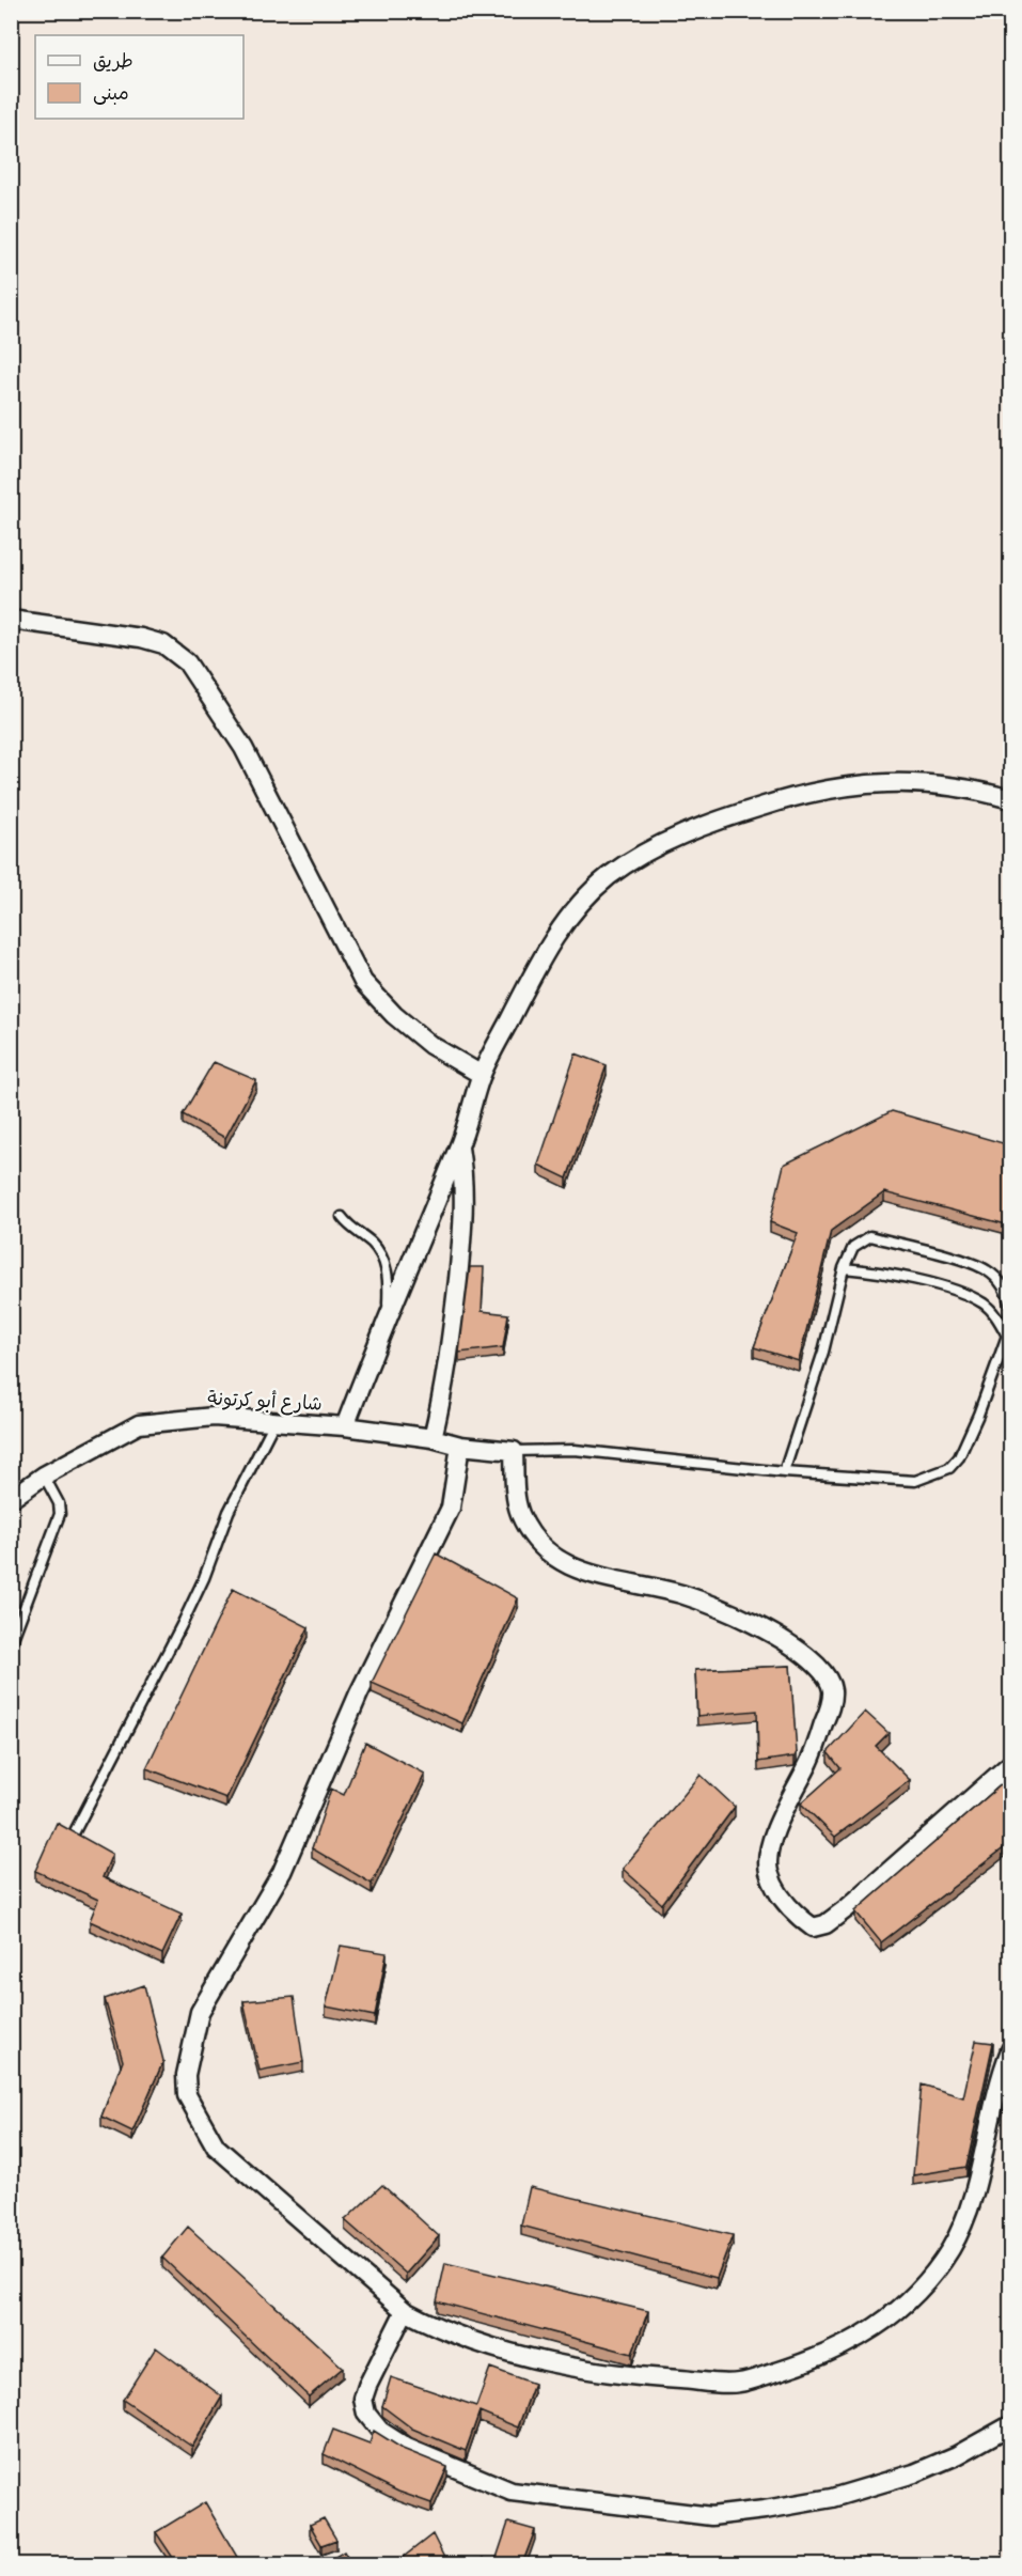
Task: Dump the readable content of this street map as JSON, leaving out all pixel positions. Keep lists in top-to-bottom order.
{
  "streets": {
    "street": ["شارع أبو كرتونة"]
  },
  "legend": ["طريق", "مبنى"]
}
